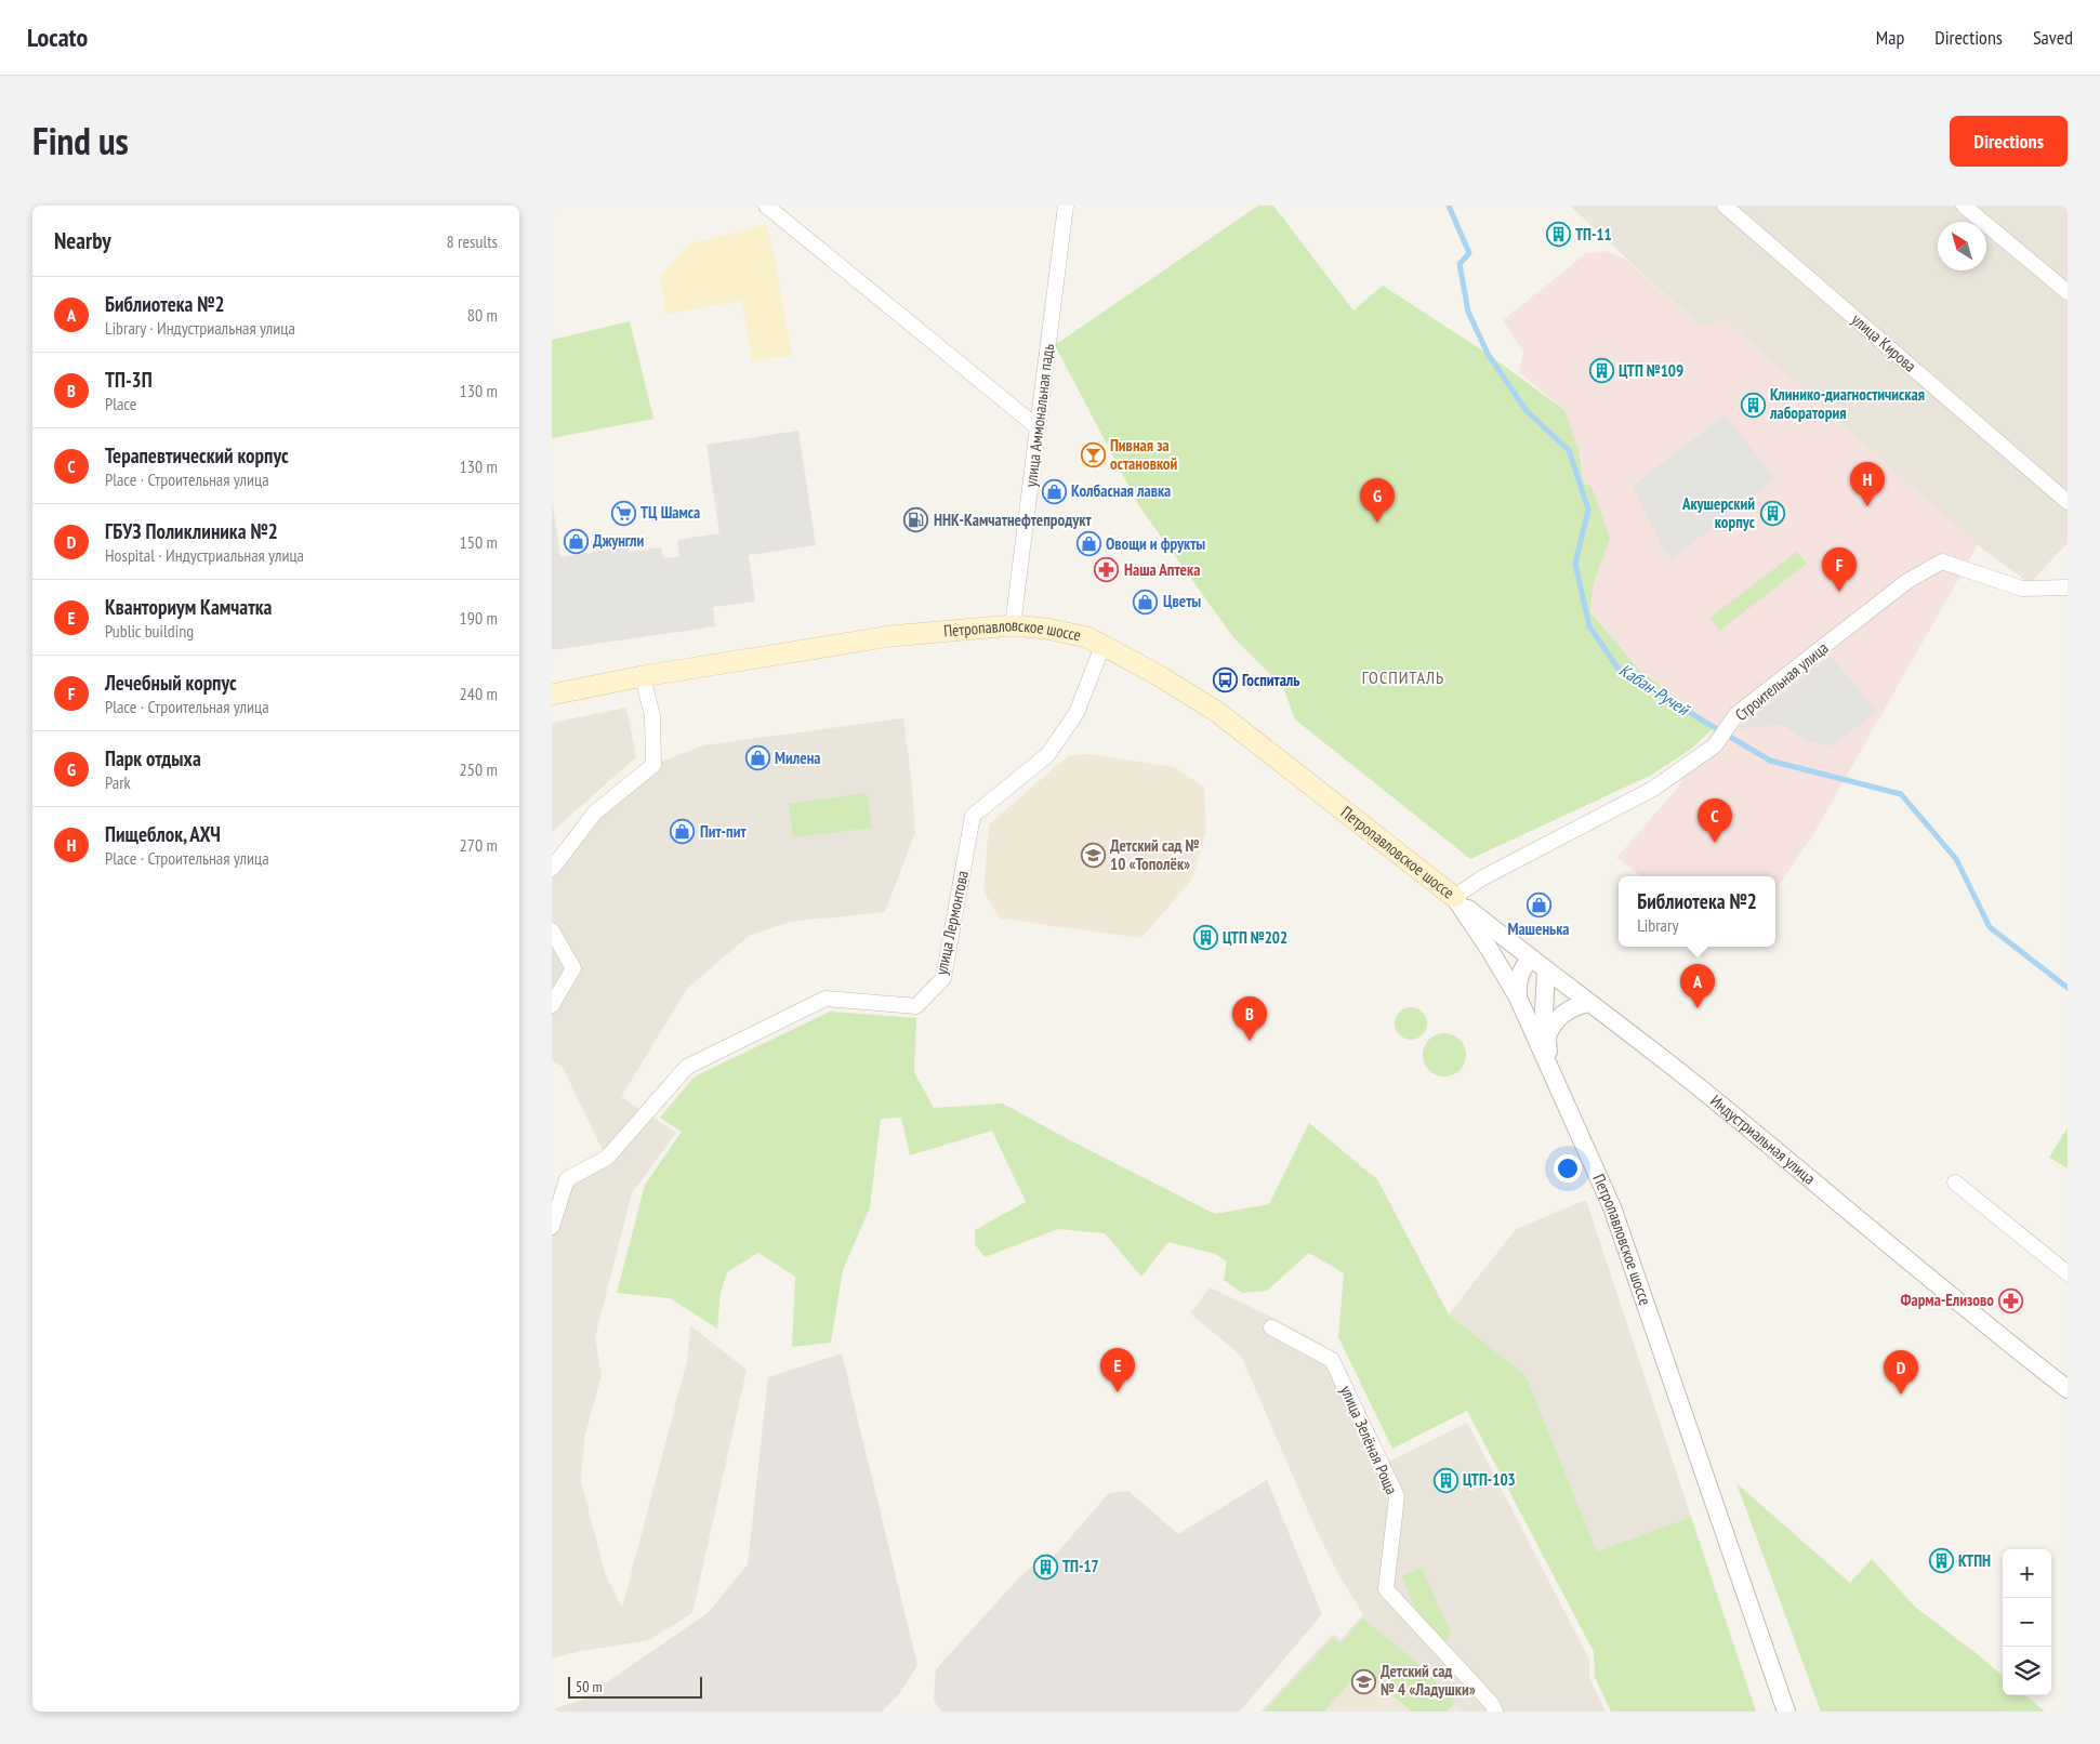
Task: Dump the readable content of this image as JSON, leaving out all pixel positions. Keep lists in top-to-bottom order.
{
  "streets": {
    "main road": ["Петропавловское шоссе"],
    "street": [
      "улица Кирова",
      "улица Аммональная падь",
      "Строительная улица",
      "улица Лермонтова",
      "Индустриальная улица",
      "улица Зелёная Роща"
    ]
  },
  "crossings": [
    ["улица Аммональная падь", "Петропавловское шоссе"],
    ["Петропавловское шоссе", "Строительная улица"],
    ["Петропавловское шоссе", "улица Лермонтова"],
    ["Петропавловское шоссе", "Индустриальная улица"],
    ["Строительная улица", "Индустриальная улица"]
  ],
  "districts": ["ГОСПИТАЛЬ"],
  "water": ["Кабан-Ручей"],
  "places": {
    "building": [
      "ТП-11",
      "ЦТП №109",
      "Клинико-диагностичиская лаборатория",
      "Акушерский корпус",
      "ЦТП №202",
      "ЦТП-103",
      "КТПН",
      "ТП-17"
    ],
    "bar": ["Пивная за остановкой"],
    "shop": [
      "Колбасная лавка",
      "Джунгли",
      "Овощи и фрукты",
      "Цветы",
      "Милена",
      "Пит-пит",
      "Машенька"
    ],
    "supermarket": ["ТЦ Шамса"],
    "fuel station": ["ННК-Камчатнефтепродукт"],
    "pharmacy": ["Наша Аптека", "Фарма-Елизово"],
    "bus stop": ["Госпиталь"],
    "school or university": ["Детский сад № 10 «Тополёк»", "Детский сад № 4 «Ладушки»"]
  },
  "scale_bar": "50 m",
  "north": "top left",
  "page": {
    "header": "Locato",
    "nav": ["Map", "Directions", "Saved"],
    "title": "Find us",
    "buttons": "Directions",
    "heading": ["Nearby", "8 results"],
    "list": [
      {
        "mark": "A",
        "name": "Библиотека №2",
        "note": "Library · Индустриальная улица",
        "value": "80 m"
      },
      {
        "mark": "B",
        "name": "ТП-3П",
        "note": "Place",
        "value": "130 m"
      },
      {
        "mark": "C",
        "name": "Терапевтический корпус",
        "note": "Place · Строительная улица",
        "value": "130 m"
      },
      {
        "mark": "D",
        "name": "ГБУЗ Поликлиника №2",
        "note": "Hospital · Индустриальная улица",
        "value": "150 m"
      },
      {
        "mark": "E",
        "name": "Кванториум Камчатка",
        "note": "Public building",
        "value": "190 m"
      },
      {
        "mark": "F",
        "name": "Лечебный корпус",
        "note": "Place · Строительная улица",
        "value": "240 m"
      },
      {
        "mark": "G",
        "name": "Парк отдыха",
        "note": "Park",
        "value": "250 m"
      },
      {
        "mark": "H",
        "name": "Пищеблок, АХЧ",
        "note": "Place · Строительная улица",
        "value": "270 m"
      }
    ],
    "pins": [
      "H",
      "G",
      "F",
      "C",
      "A",
      "B",
      "E",
      "D"
    ],
    "popup": ["Библиотека №2", "Library"],
    "map_buttons": ["+", "−"],
    "scale": "50 m"
  }
}
